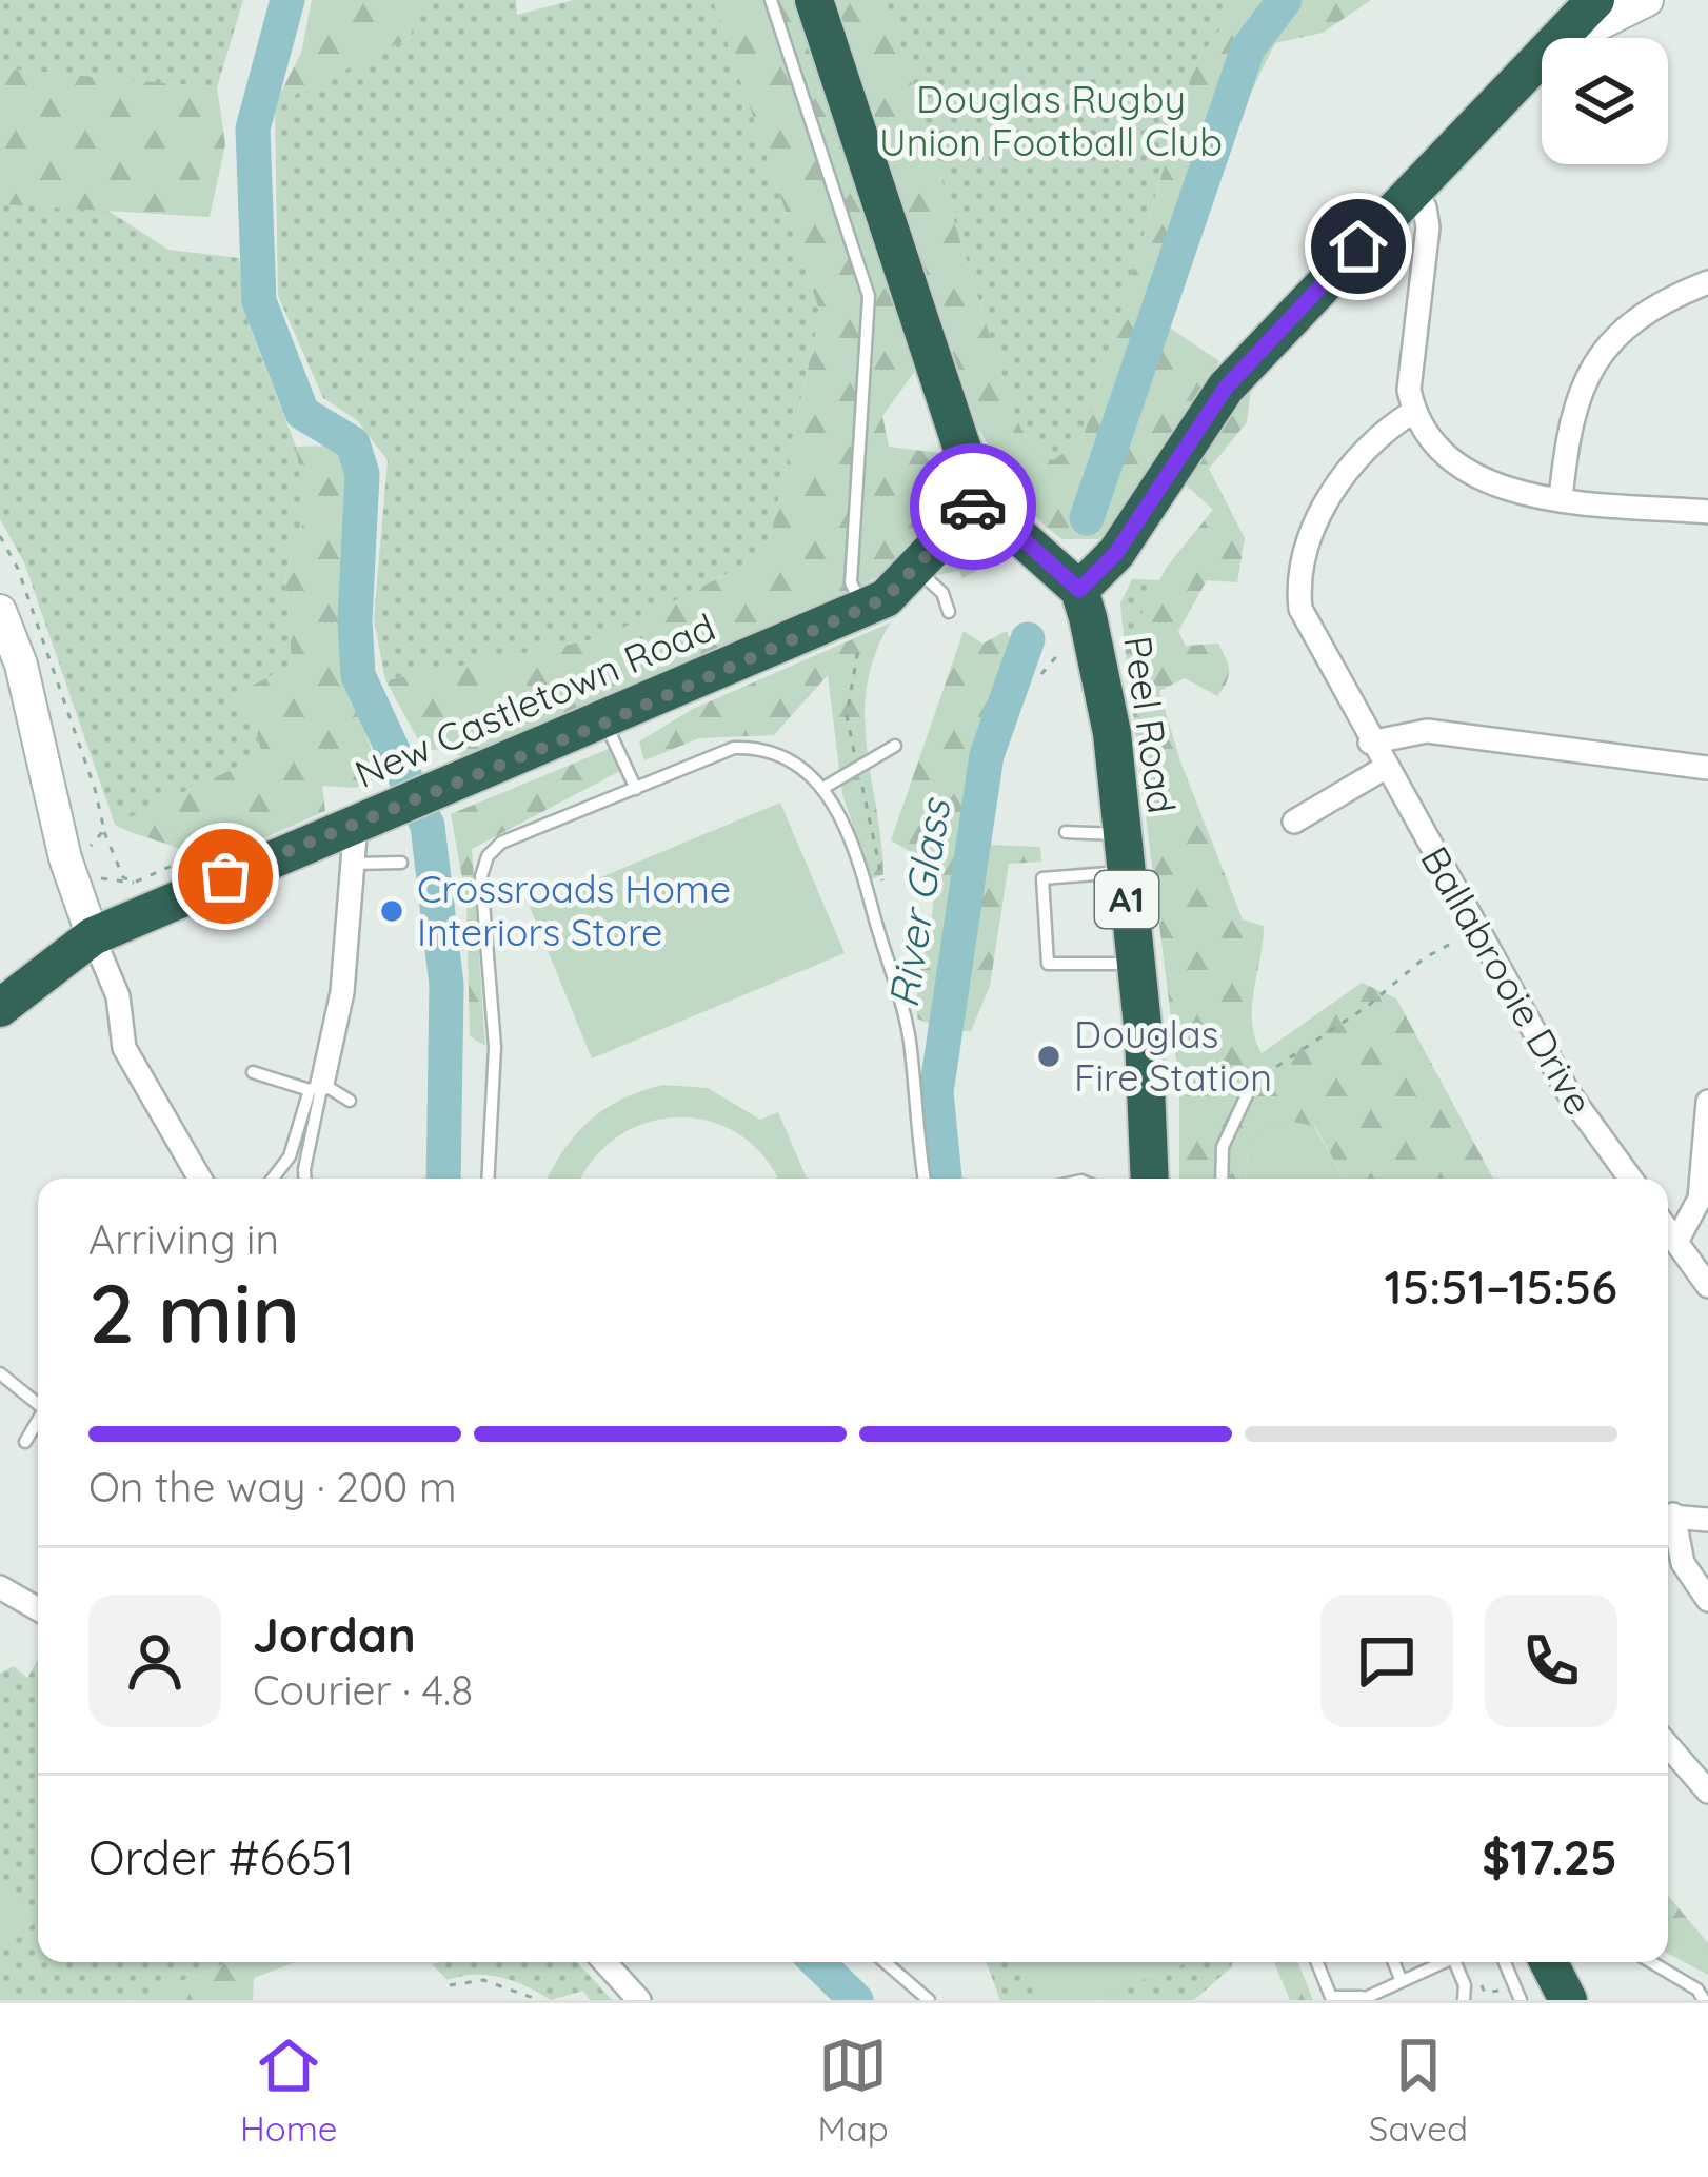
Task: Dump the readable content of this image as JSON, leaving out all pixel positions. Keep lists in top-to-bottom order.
{
  "streets": {
    "highway": ["New Castletown Road", "Peel Road", "A1"],
    "street": ["Ballabrooie Drive"]
  },
  "water": ["River Glass"],
  "parks": ["Douglas Rugby Union Football Club"],
  "places": ["Crossroads Home Interiors Store", "Douglas Fire Station"],
  "page": {
    "heading": ["2 min", "Arriving in", "15:51–15:56"],
    "panel": [
      "Jordan",
      "Courier · 4.8",
      "Order #6651",
      "$17.25"
    ],
    "bar": "On the way · 200 m",
    "tabs": ["Home", "Map", "Saved"]
  }
}
